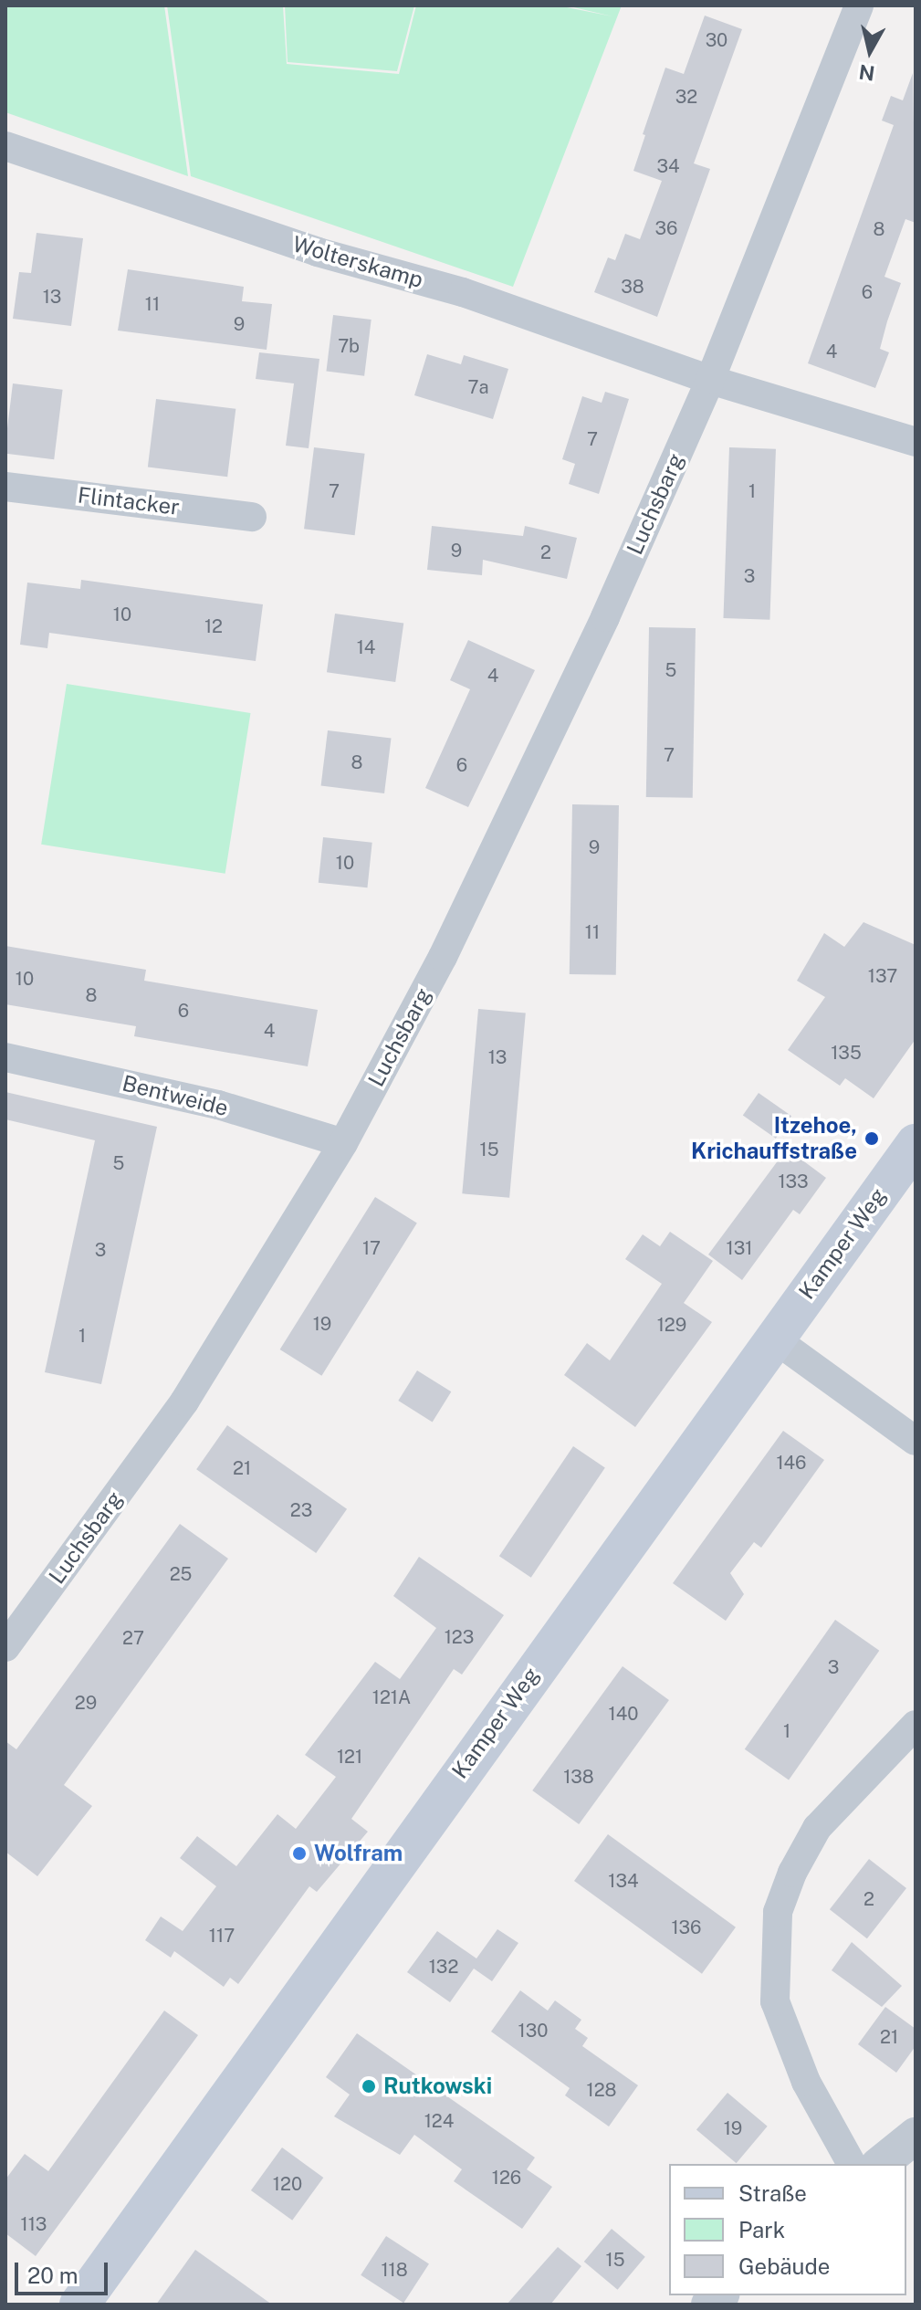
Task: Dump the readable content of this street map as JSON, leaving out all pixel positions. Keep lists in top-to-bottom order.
{
  "streets": {
    "main road": ["Kamper Weg"],
    "street": [
      "Wolterskamp",
      "Flintacker",
      "Luchsbarg",
      "Bentweide"
    ]
  },
  "crossings": [
    ["Wolterskamp", "Luchsbarg"],
    ["Luchsbarg", "Bentweide"]
  ],
  "places": ["Itzehoe, Krichauffstraße", "Wolfram", "Rutkowski"],
  "house_numbers": [
    "30",
    "32",
    "34",
    "36",
    "8",
    "38",
    "6",
    "13",
    "11",
    "9",
    "7b",
    "4",
    "7a",
    "7",
    "7",
    "1",
    "9",
    "2",
    "3",
    "10",
    "12",
    "14",
    "5",
    "4",
    "7",
    "8",
    "6",
    "9",
    "10",
    "11",
    "137",
    "10",
    "8",
    "6",
    "4",
    "135",
    "13",
    "15",
    "5",
    "133",
    "17",
    "131",
    "3",
    "19",
    "129",
    "1",
    "146",
    "21",
    "23",
    "25",
    "123",
    "27",
    "3",
    "121A",
    "29",
    "140",
    "1",
    "121",
    "138",
    "134",
    "2",
    "136",
    "117",
    "132",
    "130",
    "21",
    "128",
    "124",
    "19",
    "126",
    "120",
    "113",
    "15",
    "118"
  ],
  "legend": ["Straße", "Park", "Gebäude"],
  "scale_bar": "20 m",
  "north": "bottom"
}
